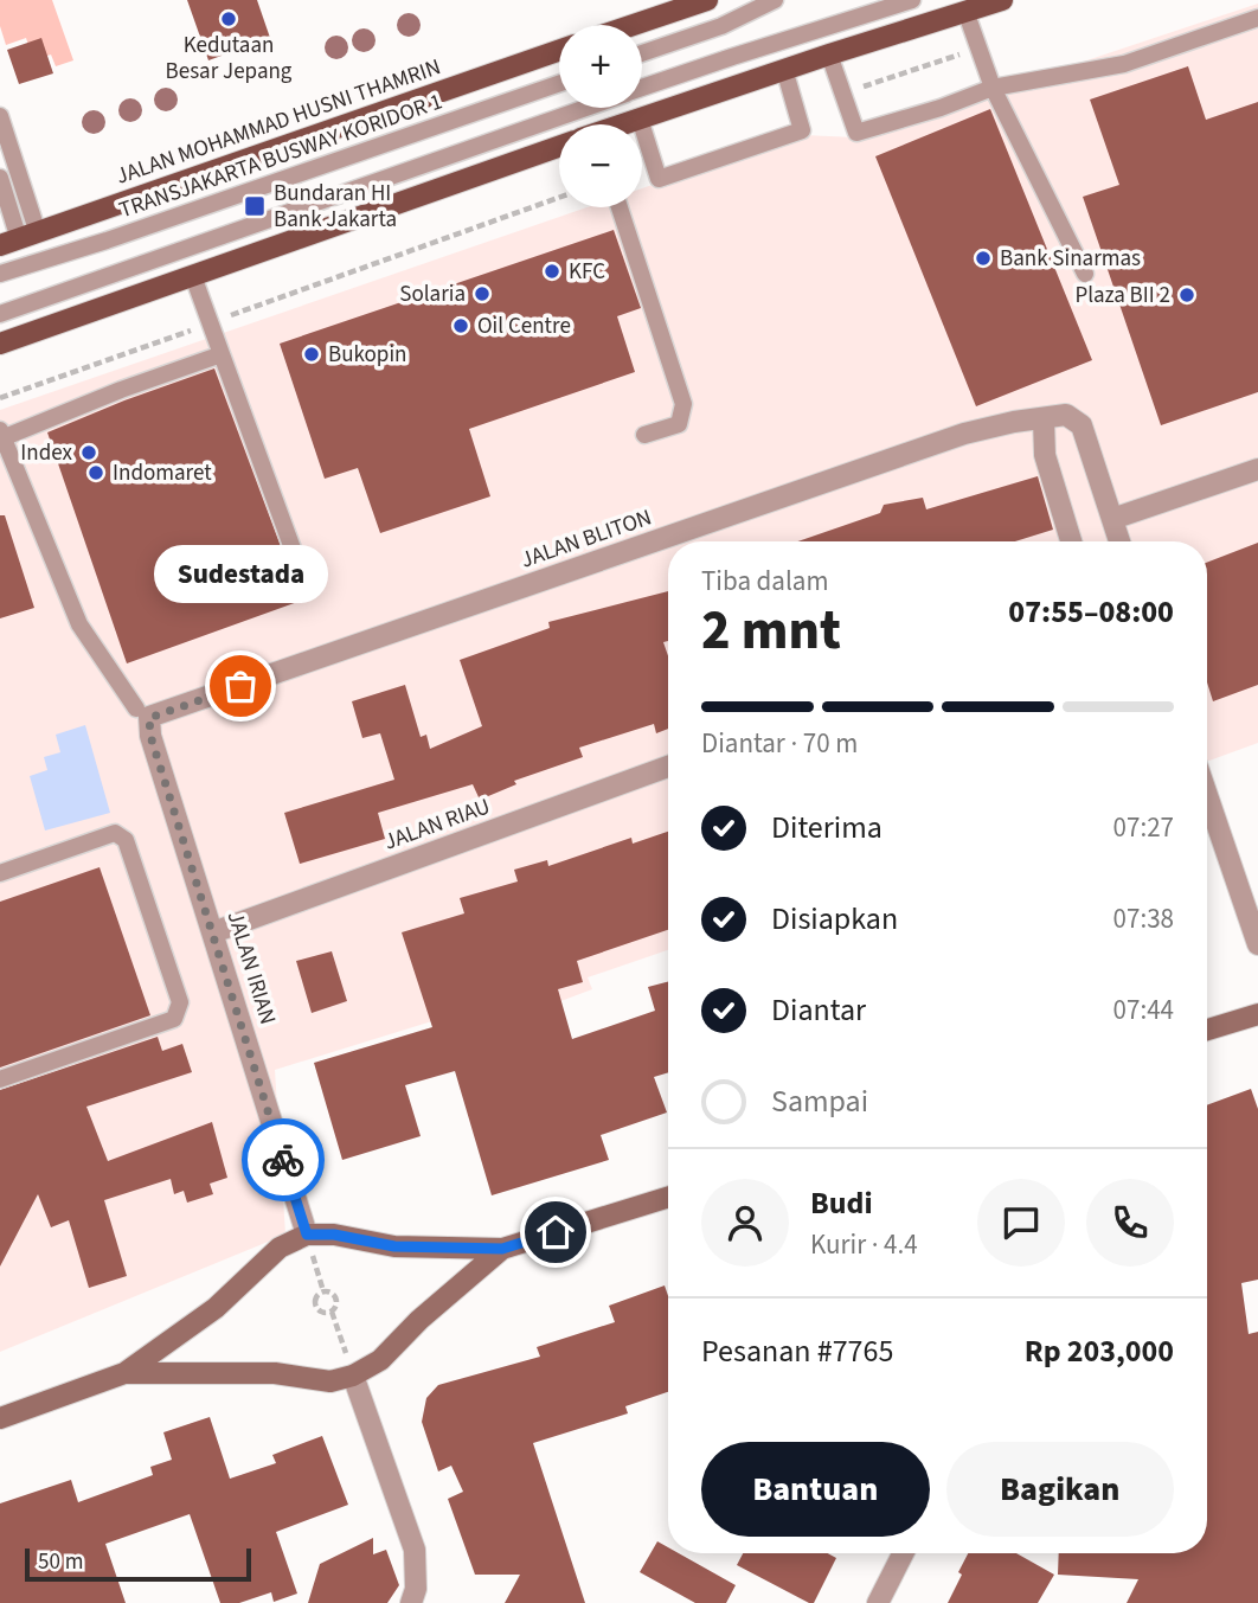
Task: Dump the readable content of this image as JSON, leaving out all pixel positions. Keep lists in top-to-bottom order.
{
  "streets": {
    "main road": ["JALAN MOHAMMAD HUSNI THAMRIN"],
    "street": ["JALAN BLITON", "JALAN RIAU", "JALAN IRIAN"],
    "lane": ["TRANSJAKARTA BUSWAY KORIDOR 1"]
  },
  "crossings": [
    ["JALAN BLITON", "JALAN IRIAN"],
    ["JALAN RIAU", "JALAN IRIAN"]
  ],
  "places": {
    "other": [
      "Kedutaan Besar Jepang",
      "Bank Sinarmas",
      "KFC",
      "Solaria",
      "Plaza BII 2",
      "Oil Centre",
      "Bukopin",
      "Index",
      "Indomaret",
      "Sudestada"
    ],
    "transit": ["Bundaran HI Bank Jakarta"]
  },
  "scale_bar": "50 m",
  "page": {
    "map_buttons": ["+", "−"],
    "heading": ["2 mnt", "Tiba dalam", "07:55–08:00"],
    "panel": [
      "Budi",
      "Kurir · 4.4",
      "Pesanan #7765",
      "Rp 203,000"
    ],
    "bubble": "Sudestada",
    "bar": "Diantar · 70 m",
    "list": [
      ["Diterima", "07:27"],
      ["Disiapkan", "07:38"],
      ["Diantar", "07:44"],
      "Sampai"
    ],
    "buttons": ["Bantuan", "Bagikan"],
    "scale": "50 m"
  }
}
